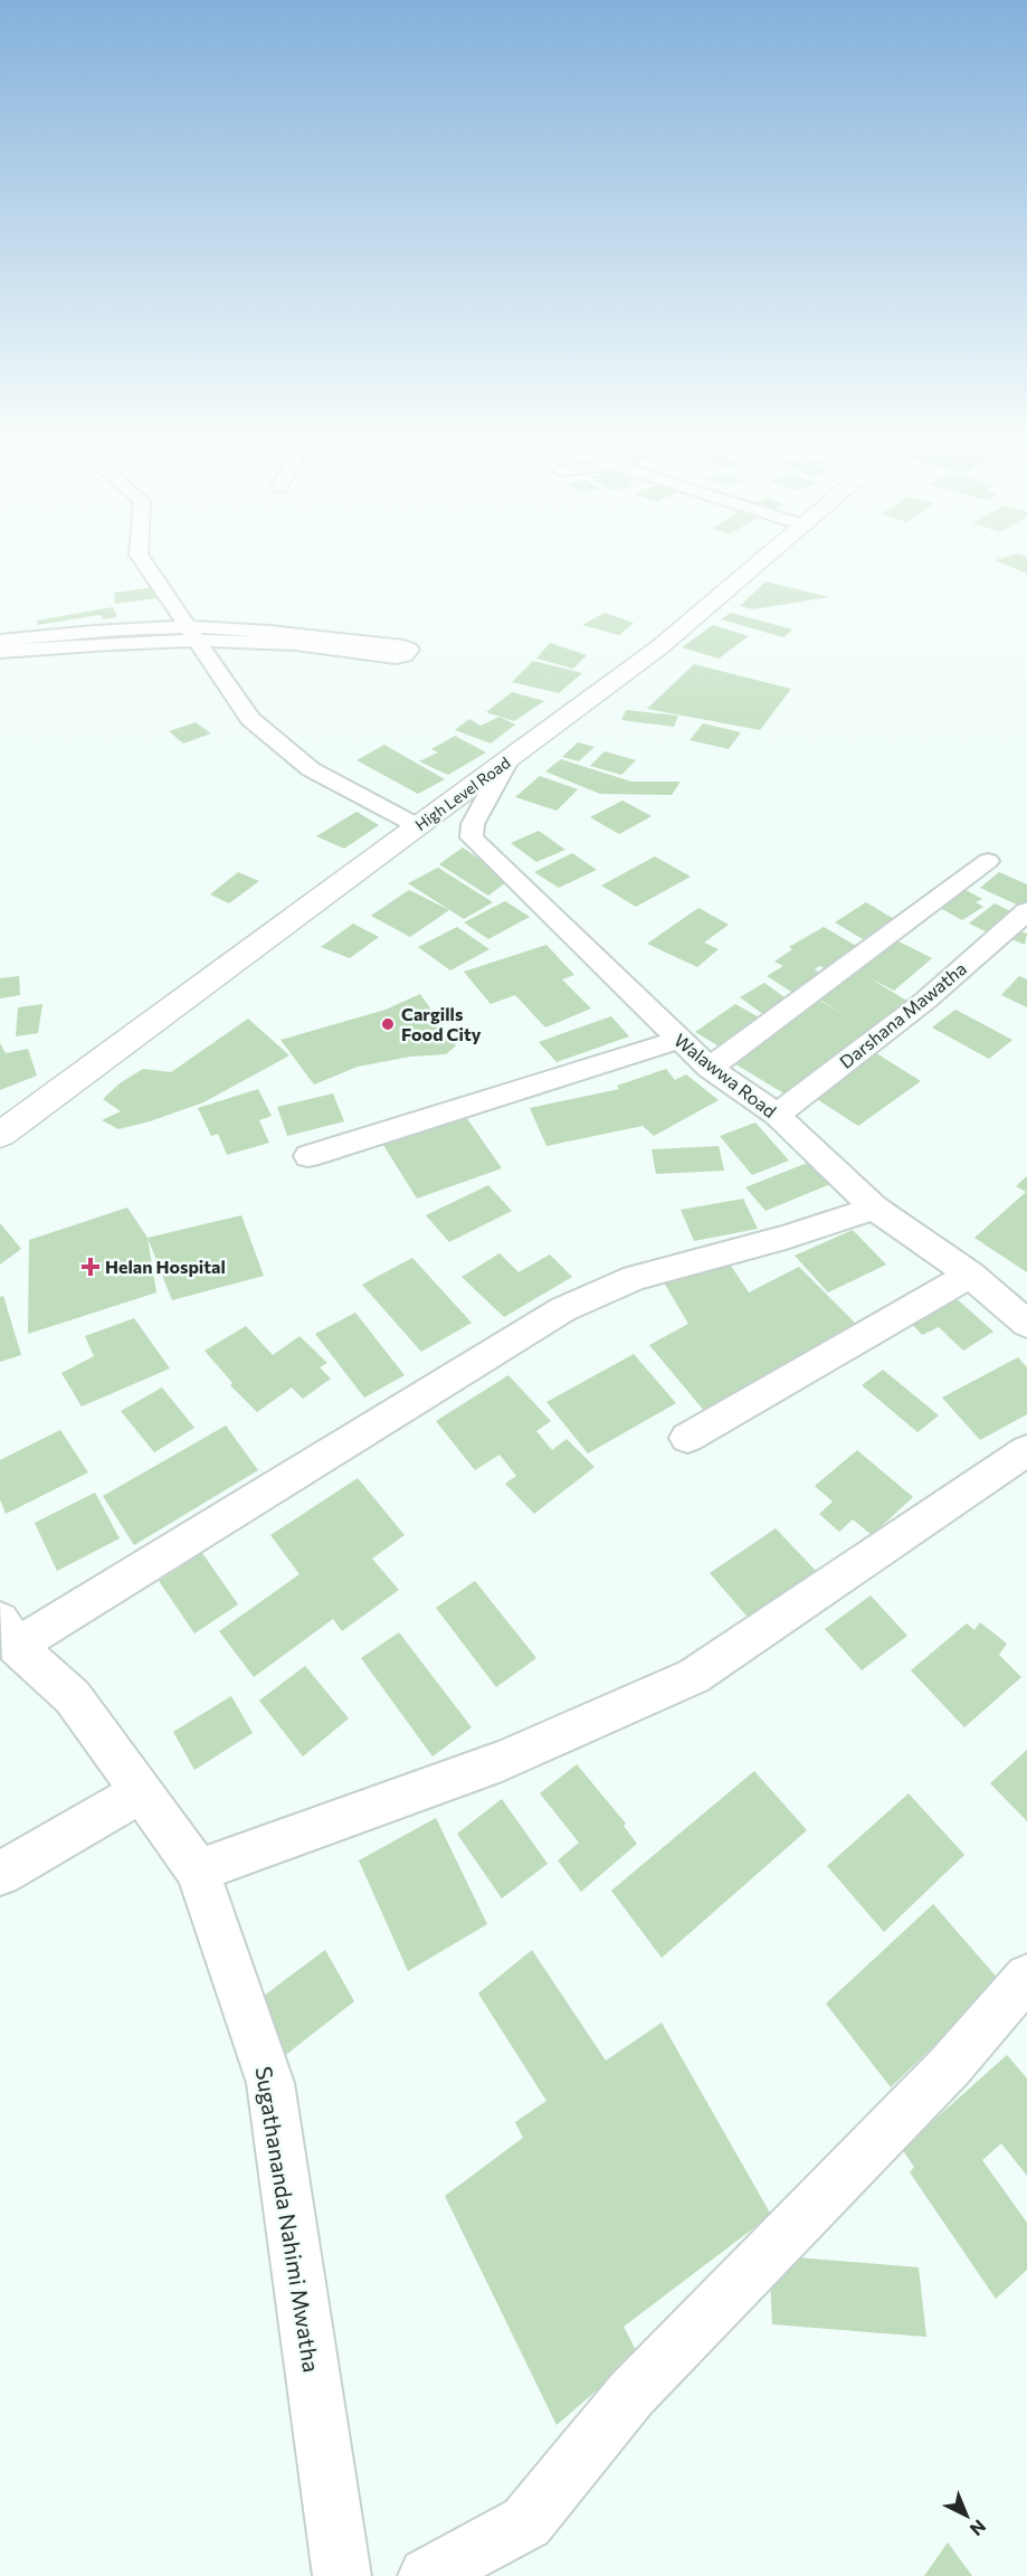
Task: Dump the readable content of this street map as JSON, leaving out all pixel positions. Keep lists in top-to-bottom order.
{
  "streets": {
    "highway": ["High Level Road"],
    "street": ["Darshana Mawatha", "Walawwa Road", "Sugathananda Nahimi Mwatha"]
  },
  "crossings": [
    ["High Level Road", "Walawwa Road"],
    ["Darshana Mawatha", "Walawwa Road"]
  ],
  "places": {
    "other": ["Cargills Food City"],
    "health": ["Helan Hospital"]
  },
  "north": "bottom right"
}
